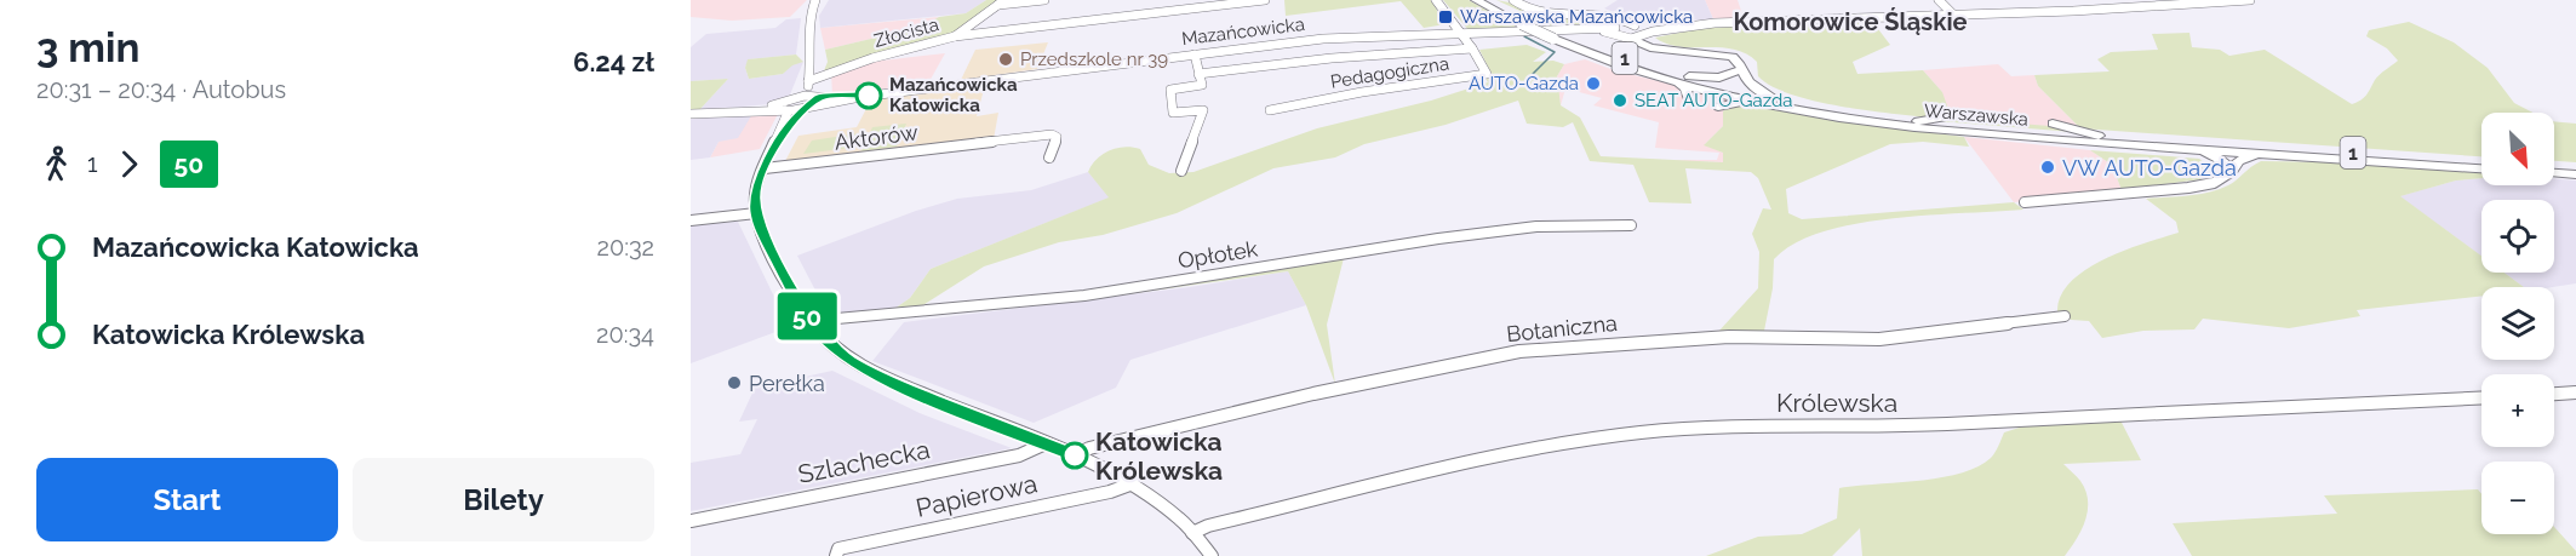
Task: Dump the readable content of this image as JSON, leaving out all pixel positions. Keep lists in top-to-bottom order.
{
  "streets": {
    "main road": ["1", "Warszawska"],
    "street": [
      "Mazańcowicka",
      "Złocista",
      "Pedagogiczna",
      "Aktorów",
      "Opłotek",
      "Botaniczna",
      "Królewska",
      "Szlachecka",
      "Papierowa"
    ]
  },
  "crossings": [
    ["Mazańcowicka", "Pedagogiczna"]
  ],
  "districts": ["Komorowice Śląskie"],
  "places": {
    "transit": ["Warszawska Mazańcowicka"],
    "other": [
      "Przedszkole nr 39",
      "AUTO-Gazda",
      "Mazańcowicka Katowicka",
      "SEAT AUTO-Gazda",
      "VW AUTO-Gazda",
      "Perełka",
      "Katowicka Królewska"
    ]
  },
  "lines": ["bus line 50"],
  "north": "bottom right",
  "page": {
    "heading": ["3 min", "20:31 – 20:34 · Autobus", "6.24 zł"],
    "on_map": "50",
    "map_buttons": ["+", "−"],
    "legs": ["1", "50"],
    "list": [
      {
        "name": "Mazańcowicka Katowicka",
        "value": "20:32"
      },
      {
        "name": "Katowicka Królewska",
        "value": "20:34"
      }
    ],
    "buttons": ["Start", "Bilety"]
  }
}
